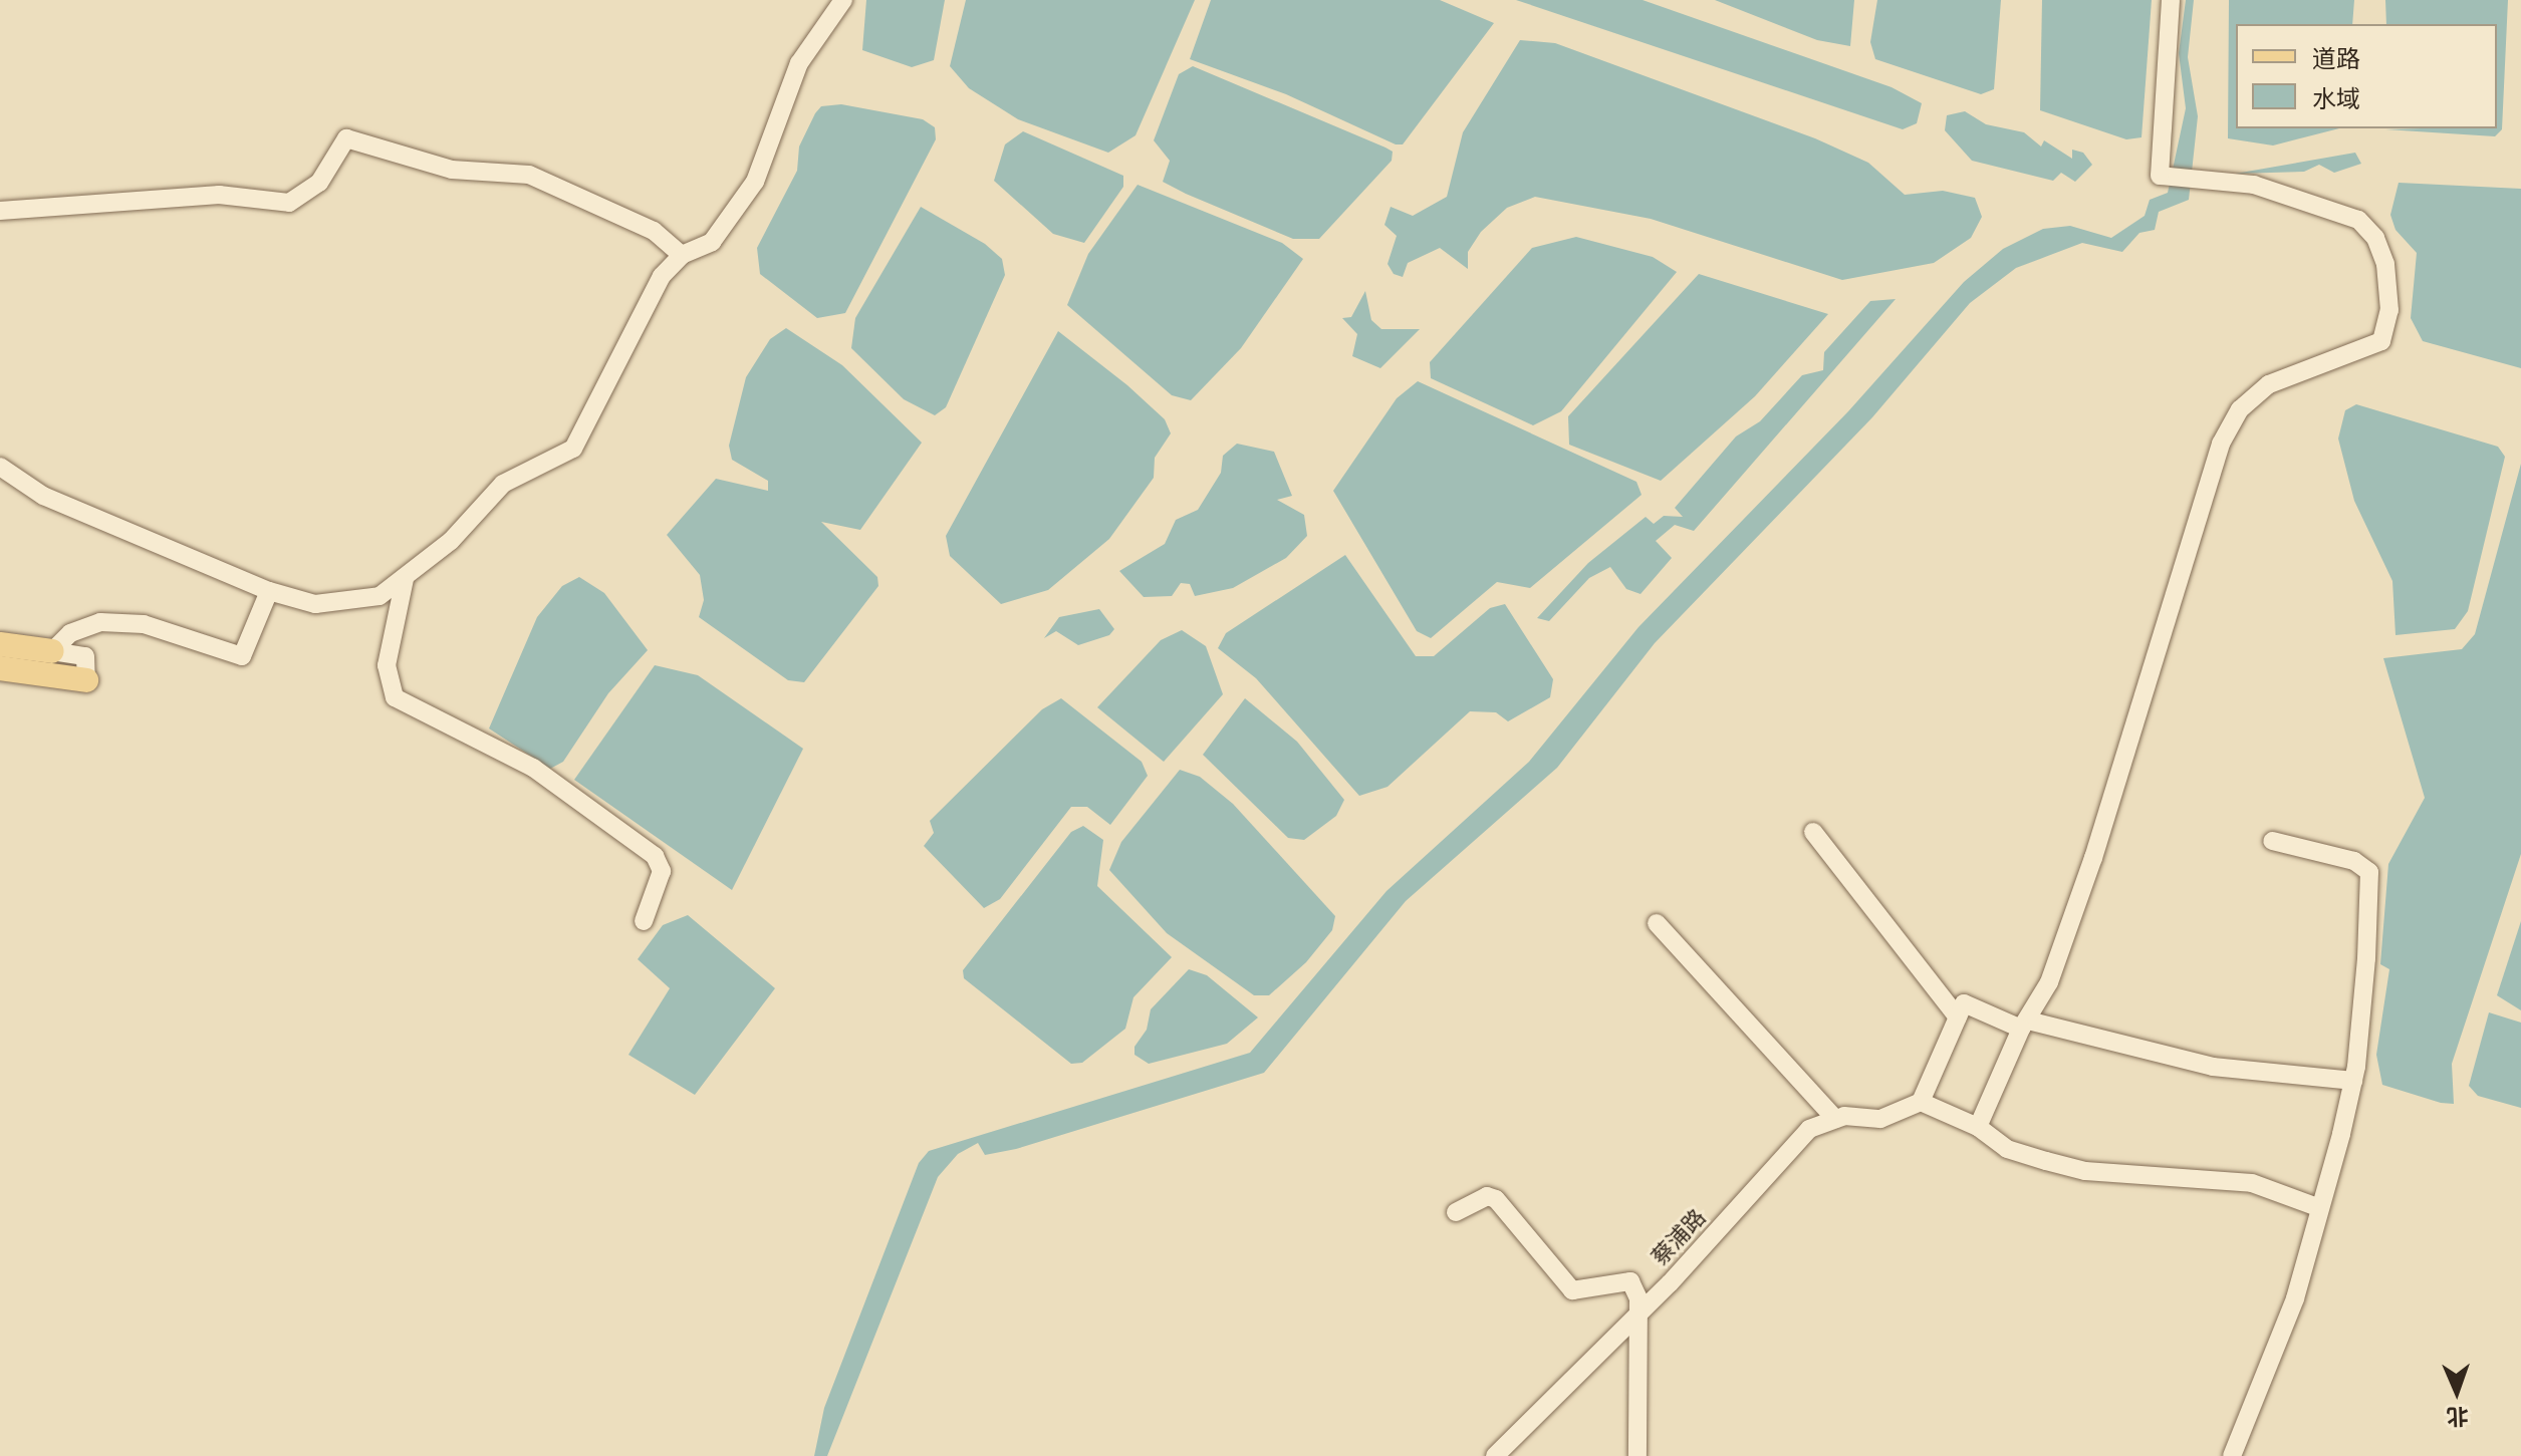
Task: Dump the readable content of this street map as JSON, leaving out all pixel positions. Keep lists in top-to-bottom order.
{
  "streets": {
    "street": ["蔡浦路"]
  },
  "legend": ["道路", "水域"],
  "north": "bottom"
}
